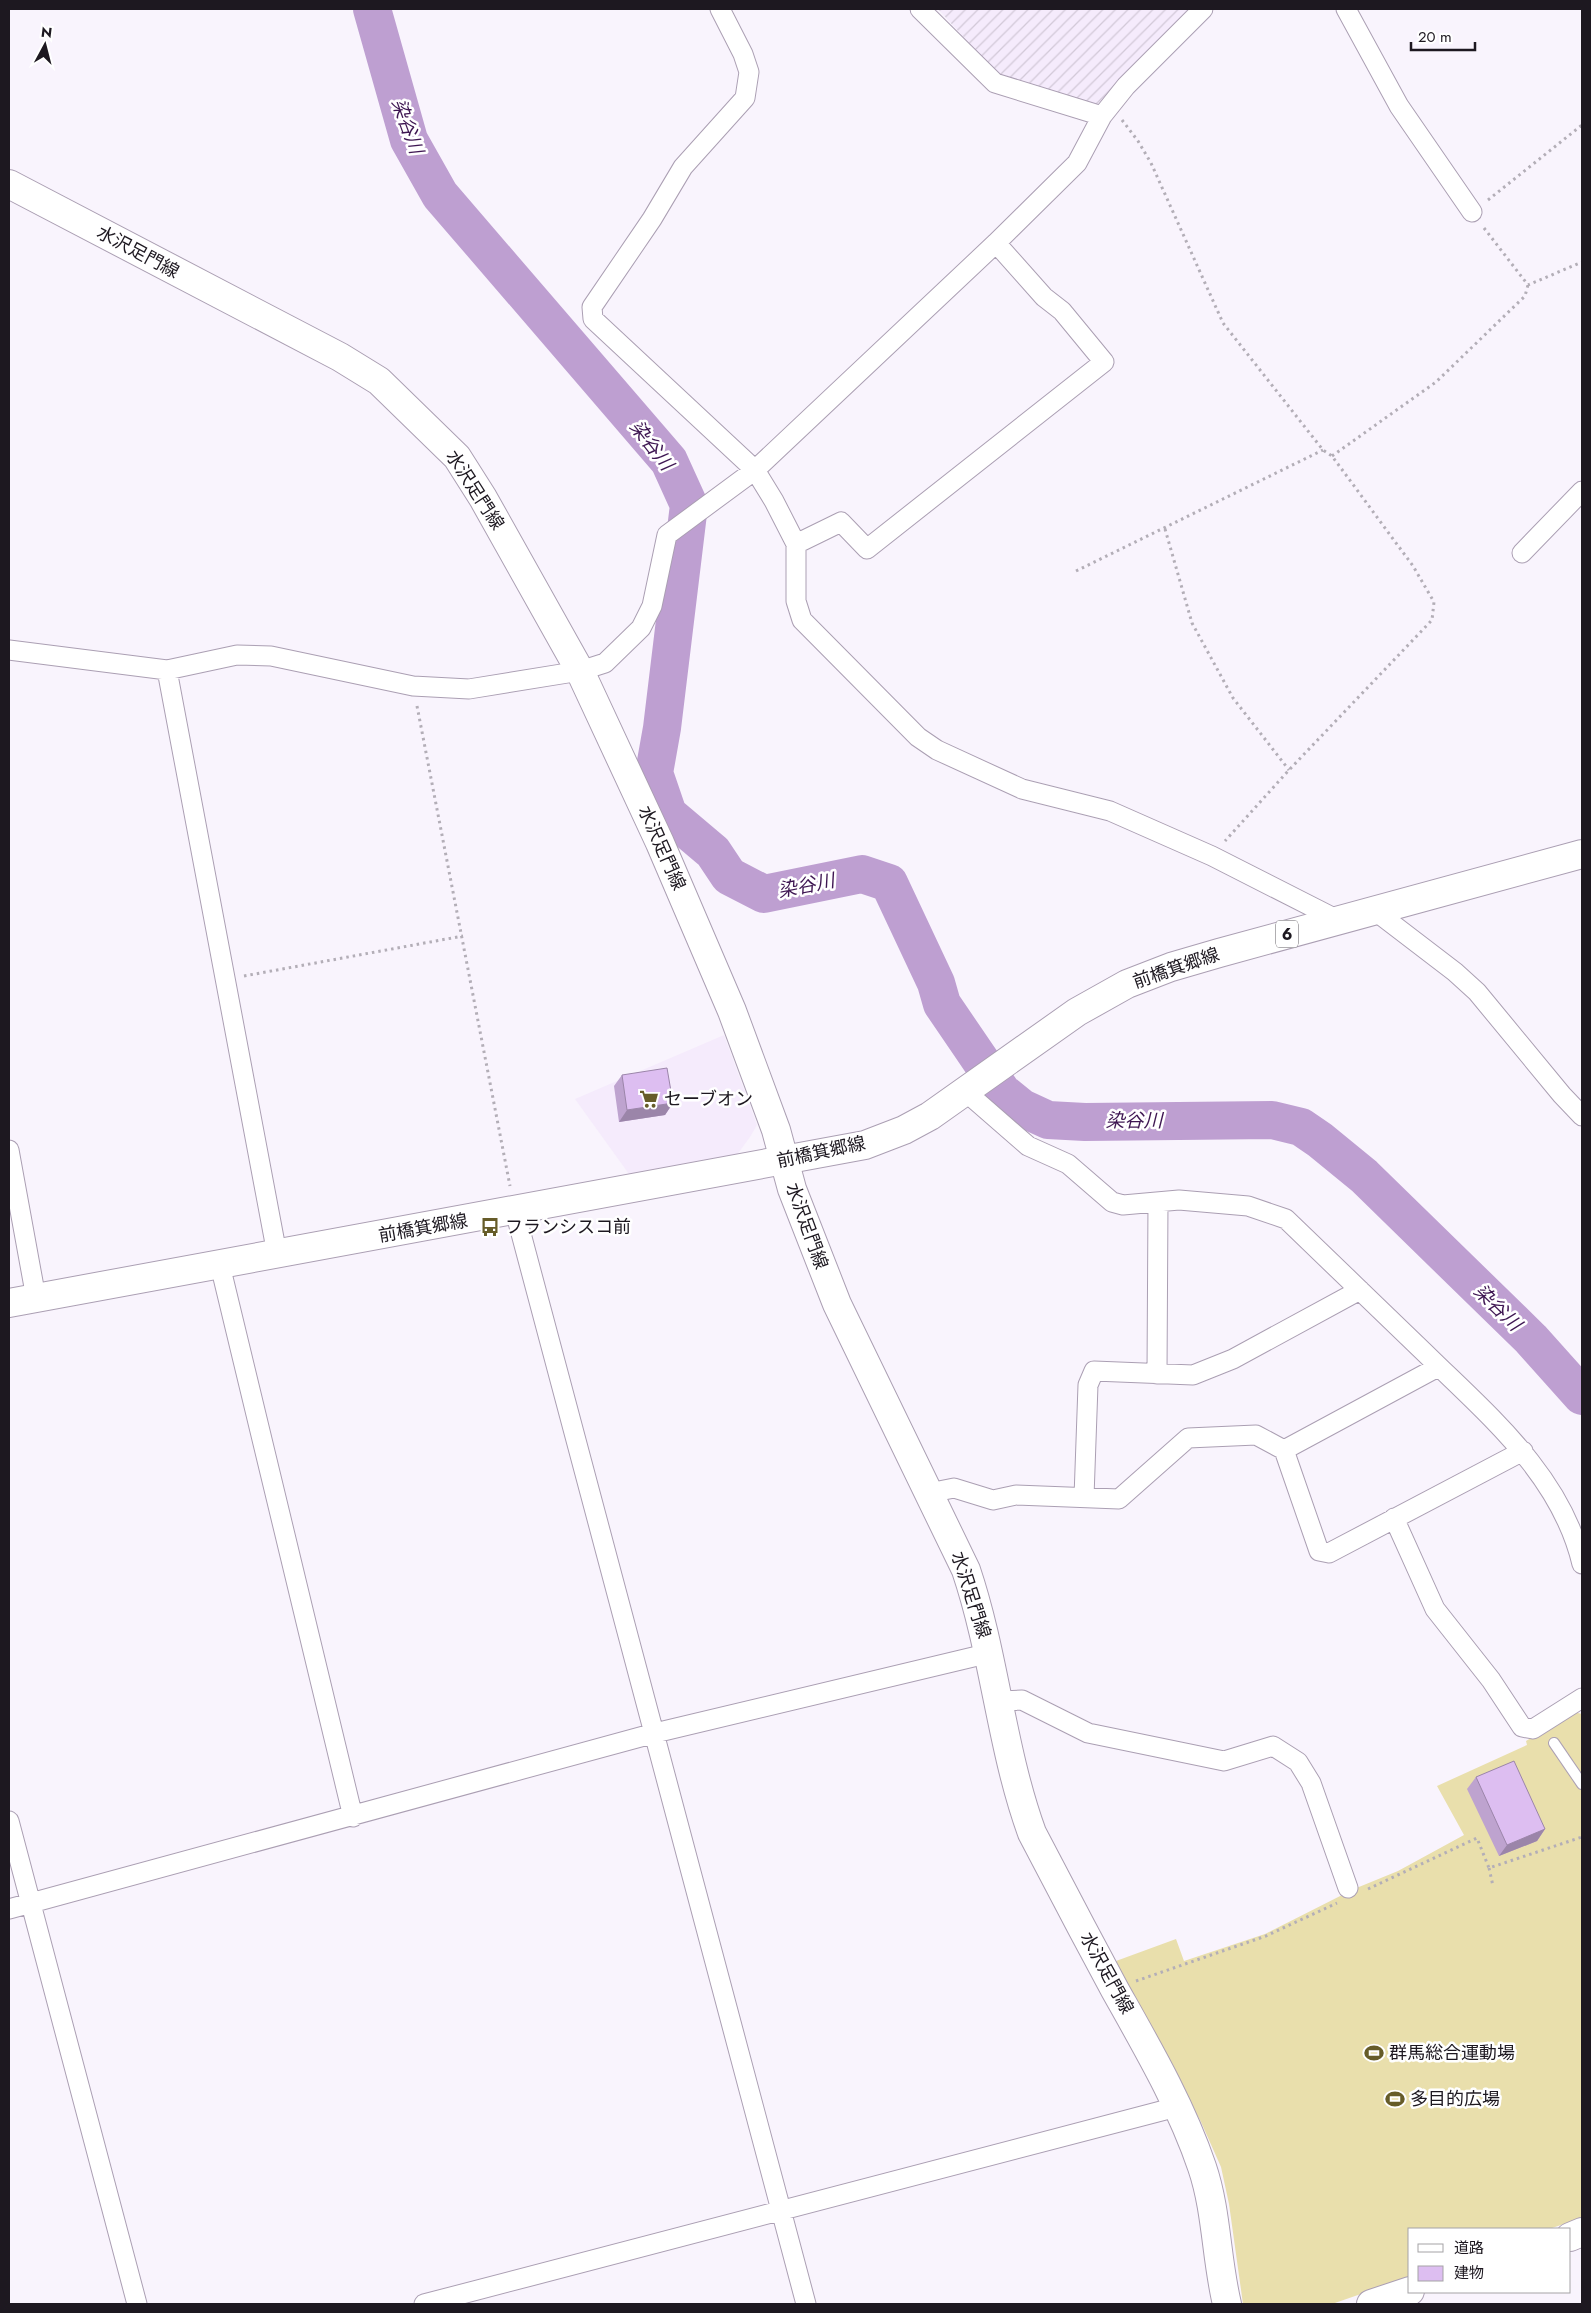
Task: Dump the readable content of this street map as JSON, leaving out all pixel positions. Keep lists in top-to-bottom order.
{
  "streets": {
    "main road": ["水沢足門線", "6", "前橋箕郷線"]
  },
  "crossings": [
    ["水沢足門線", "前橋箕郷線"]
  ],
  "water": ["染谷川"],
  "places": {
    "supermarket": ["セーブオン"],
    "bus stop": ["フランシスコ前"],
    "sports": ["群馬総合運動場", "多目的広場"]
  },
  "legend": ["道路", "建物"],
  "scale_bar": "20 m",
  "north": "top"
}
